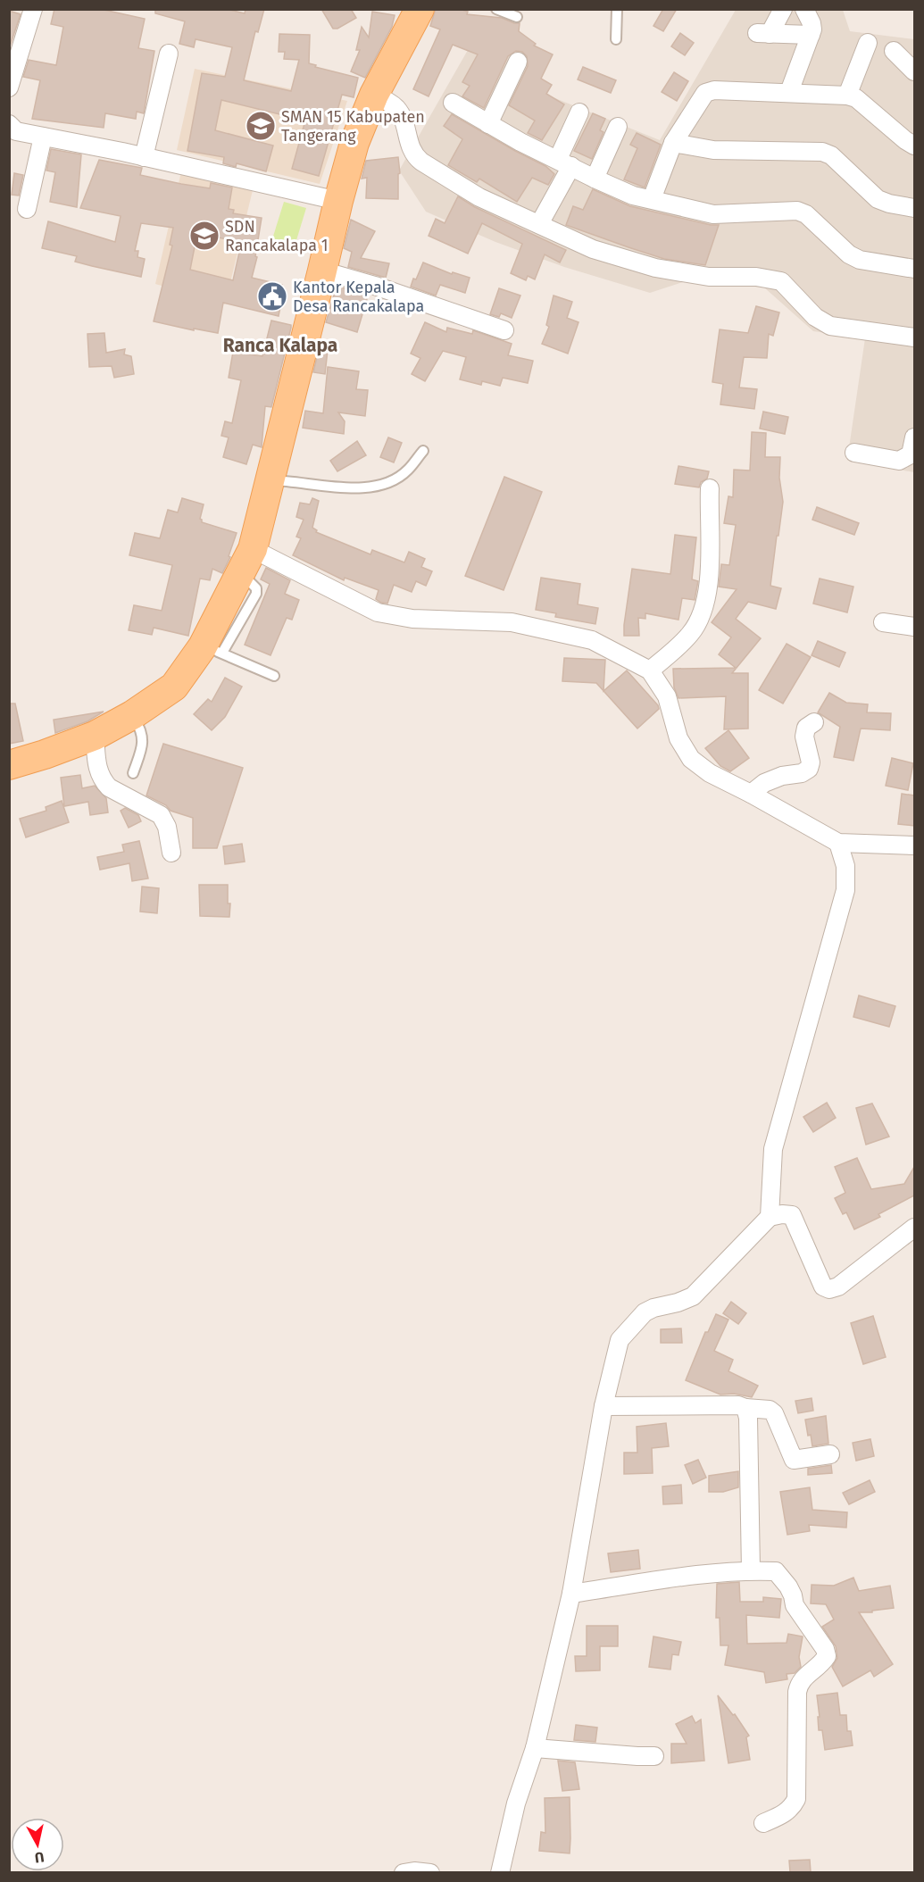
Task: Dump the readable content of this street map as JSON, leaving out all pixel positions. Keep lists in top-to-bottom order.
{
  "districts": ["Ranca Kalapa"],
  "places": {
    "school or university": ["SMAN 15 Kabupaten Tangerang", "SDN Rancakalapa 1"],
    "public building": ["Kantor Kepala Desa Rancakalapa"]
  },
  "north": "bottom"
}
